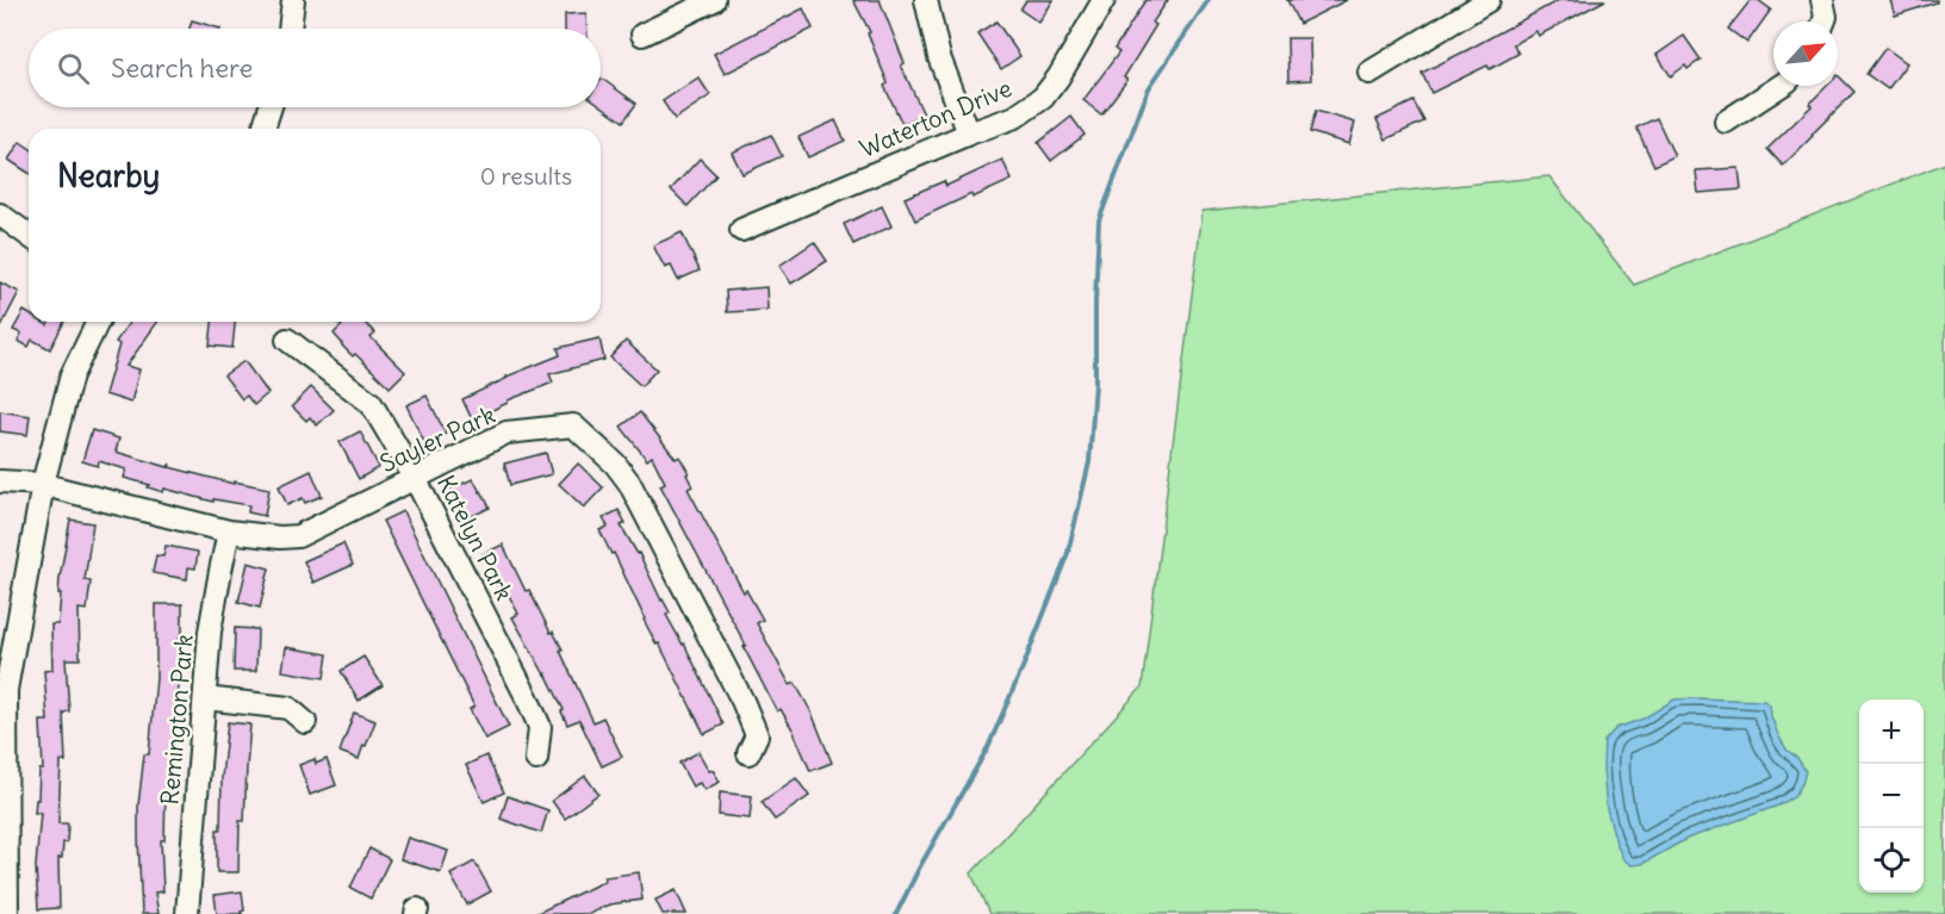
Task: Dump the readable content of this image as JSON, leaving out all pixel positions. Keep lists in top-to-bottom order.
{
  "streets": {
    "street": [
      "Waterton Drive",
      "Sayler Park",
      "Katelyn Park",
      "Remington Park"
    ]
  },
  "crossings": [
    ["Sayler Park", "Katelyn Park"],
    ["Sayler Park", "Remington Park"]
  ],
  "north": "top right",
  "page": {
    "search": "Search here",
    "heading": ["Nearby", "0 results"],
    "map_buttons": ["+", "−"]
  }
}
